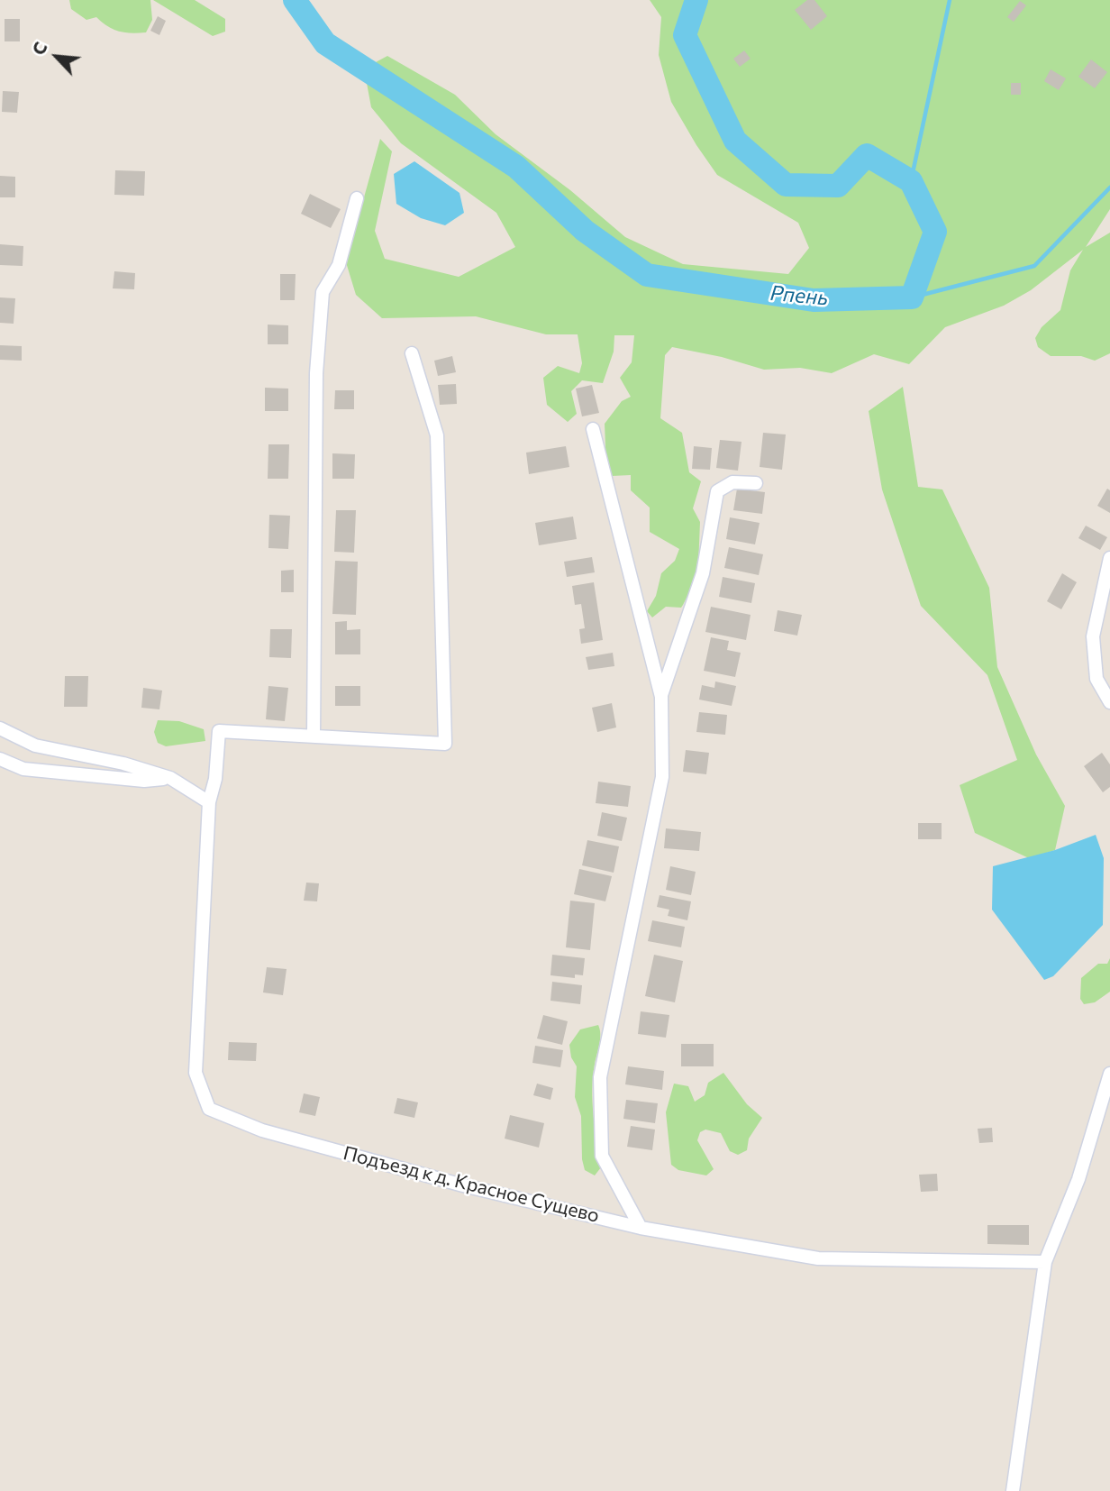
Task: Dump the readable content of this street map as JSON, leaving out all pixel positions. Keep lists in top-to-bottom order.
{
  "streets": {
    "street": ["Подъезд к д. Красное Сущево"]
  },
  "water": ["Рпень"],
  "north": "top left"
}
